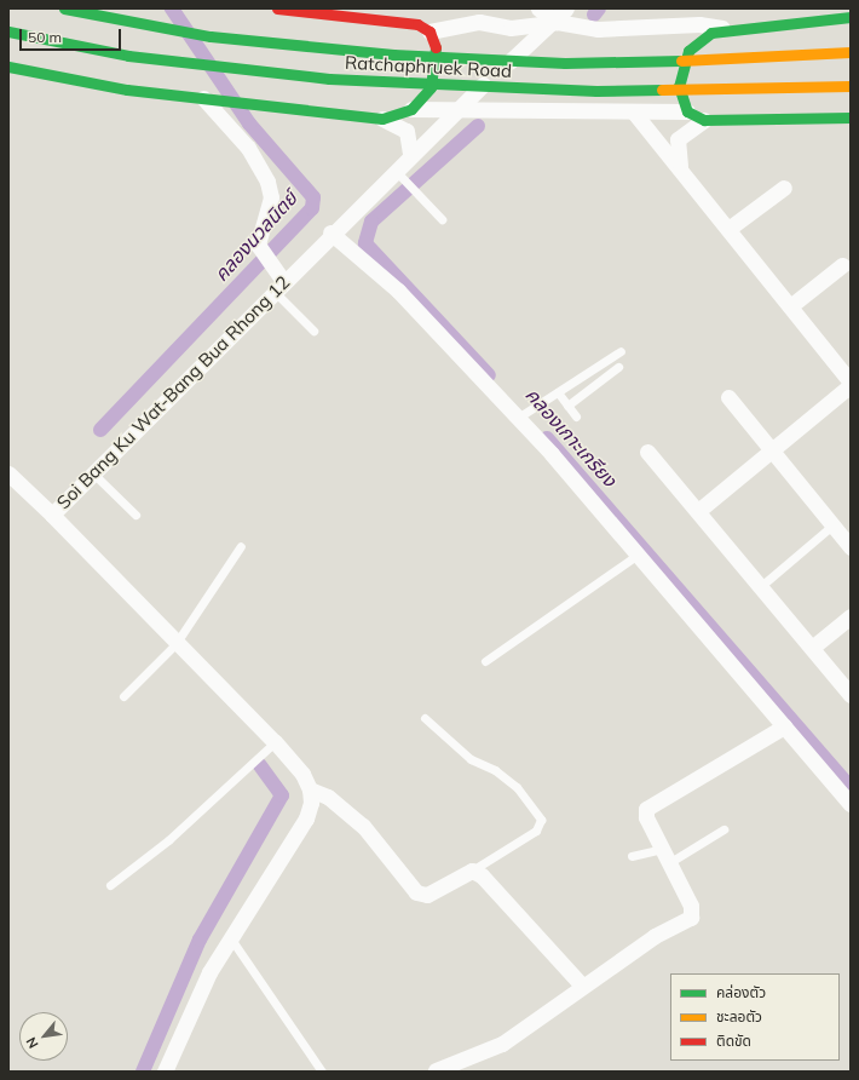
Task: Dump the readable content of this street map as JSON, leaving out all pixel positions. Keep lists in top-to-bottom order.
{
  "streets": {
    "main road": ["Ratchaphruek Road"],
    "street": ["Soi Bang Ku Wat-Bang Bua Rhong 12"]
  },
  "water": ["คลองนวลนิตย์", "คลองเกาะเกรียง"],
  "legend": ["คล่องตัว", "ชะลอตัว", "ติดขัด"],
  "scale_bar": "50 m",
  "north": "bottom left"
}
